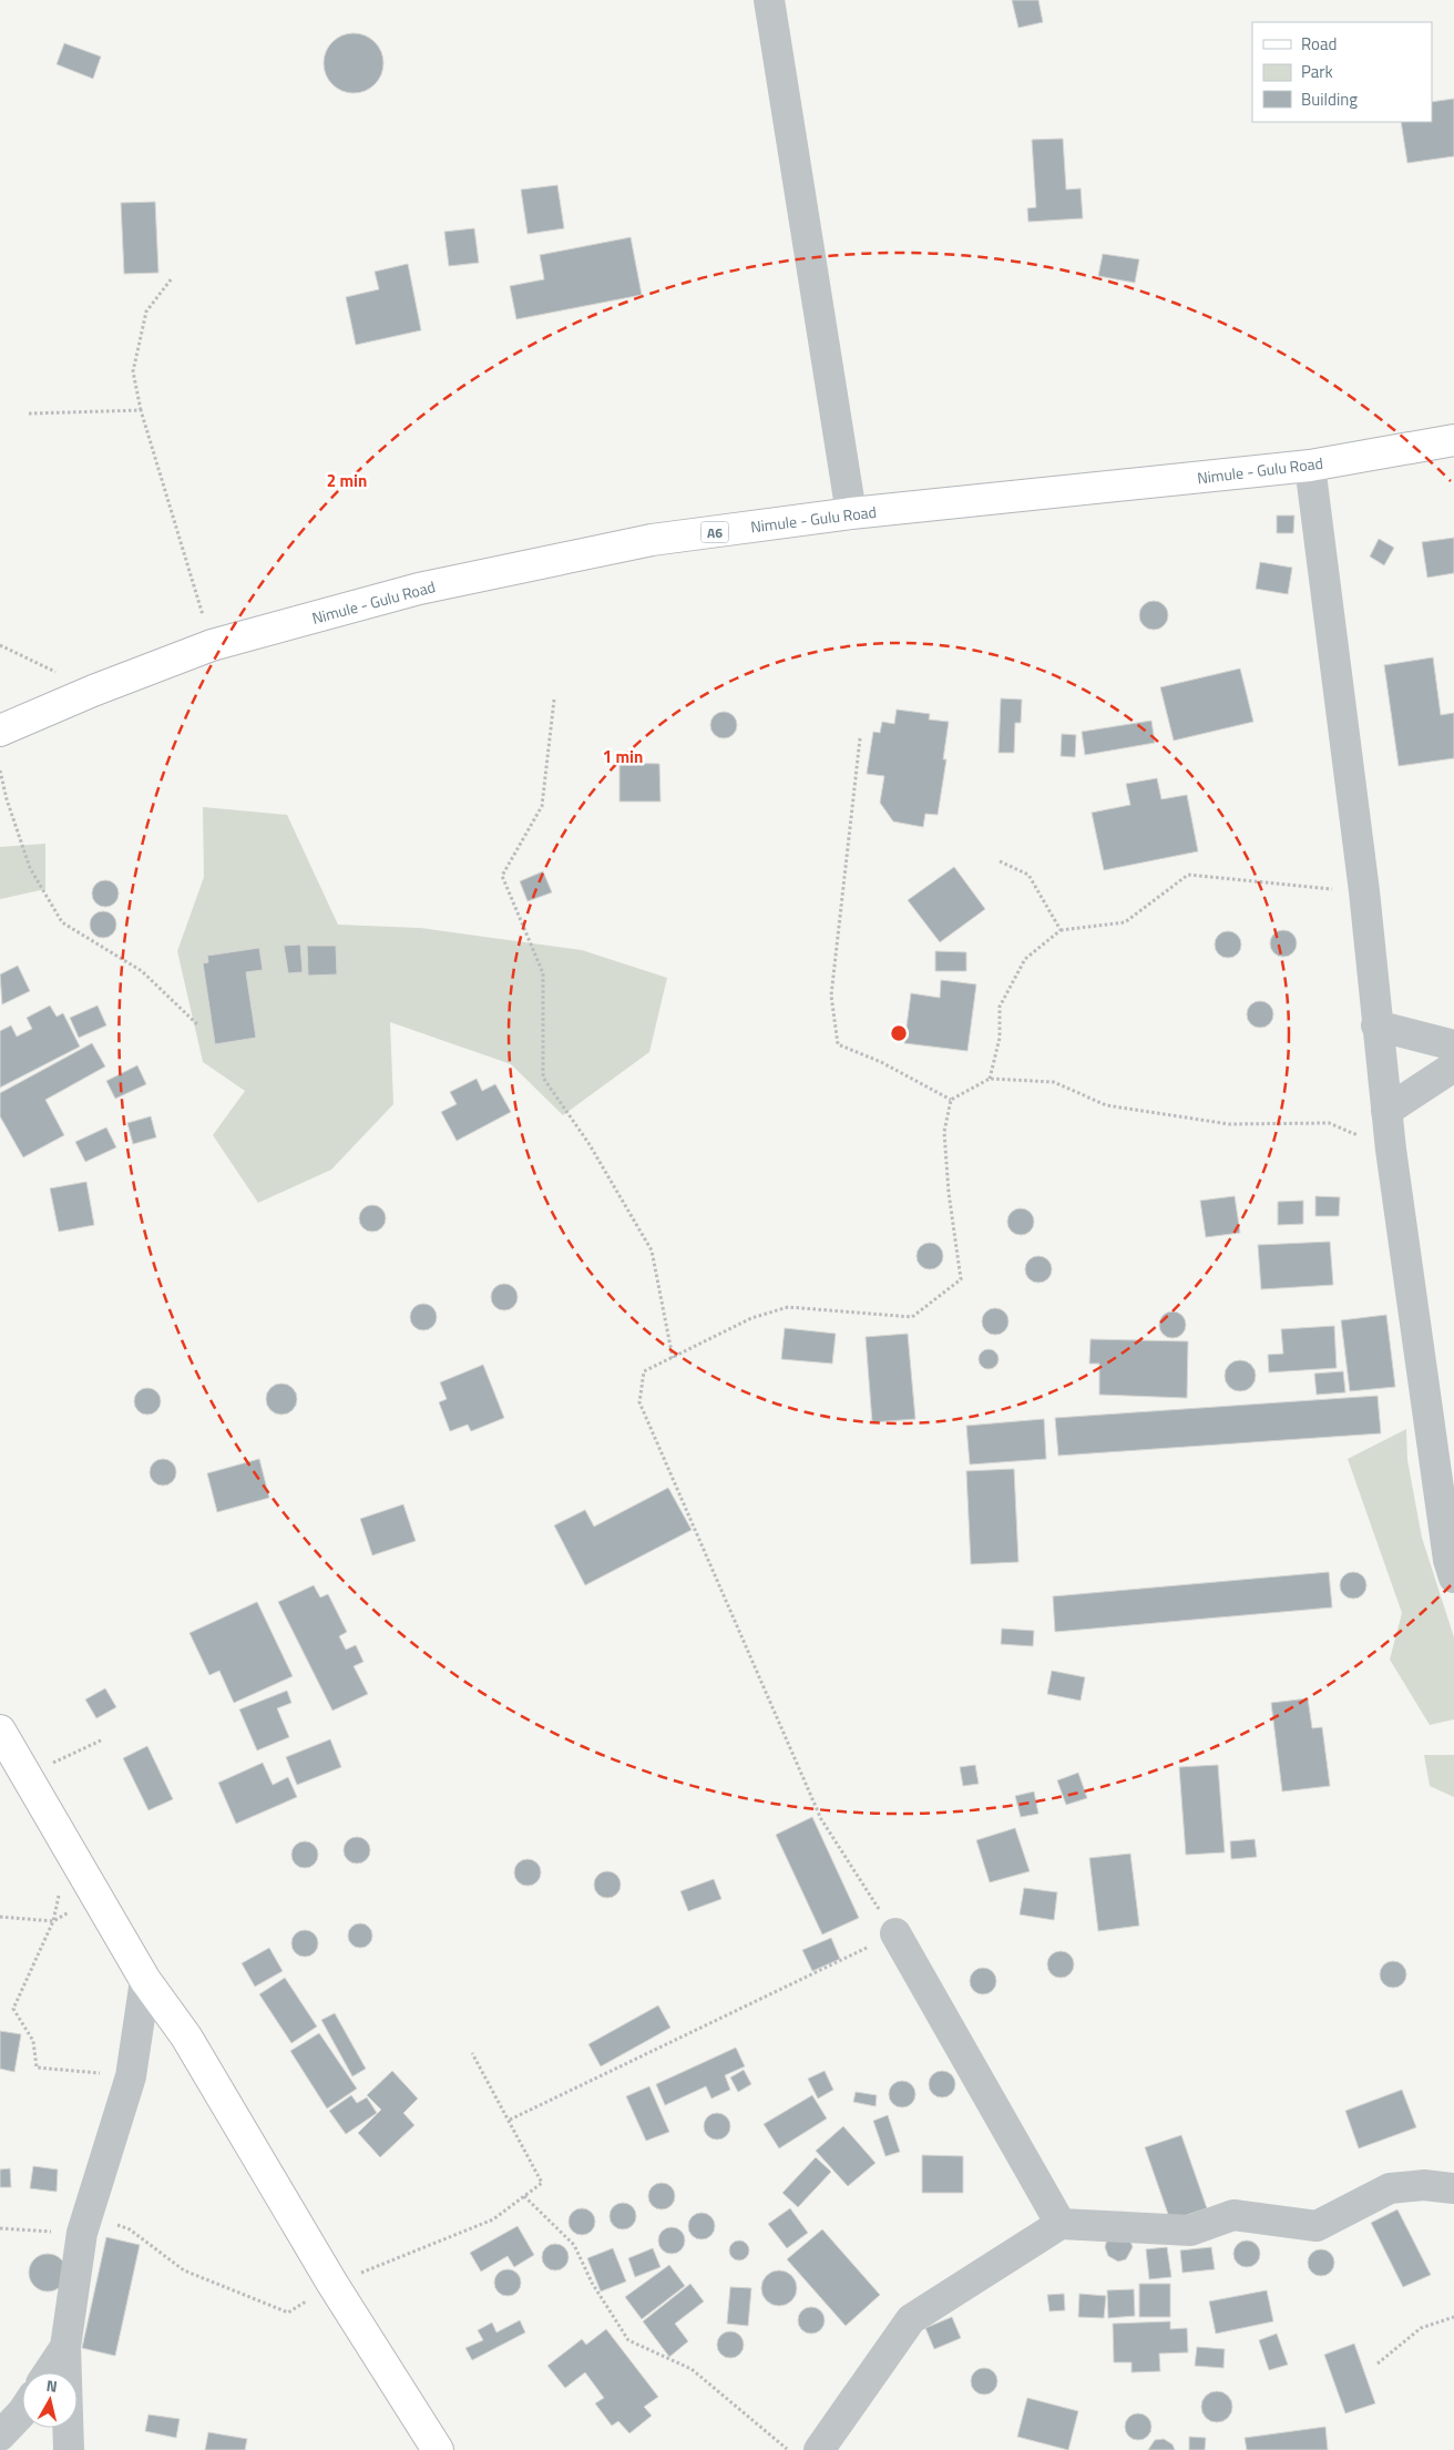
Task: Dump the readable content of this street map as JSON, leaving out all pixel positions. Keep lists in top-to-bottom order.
{
  "streets": {
    "main road": ["Nimule - Gulu Road", "A6"]
  },
  "legend": ["Road", "Park", "Building"],
  "north": "top",
  "rings": ["2 min", "1 min"]
}
